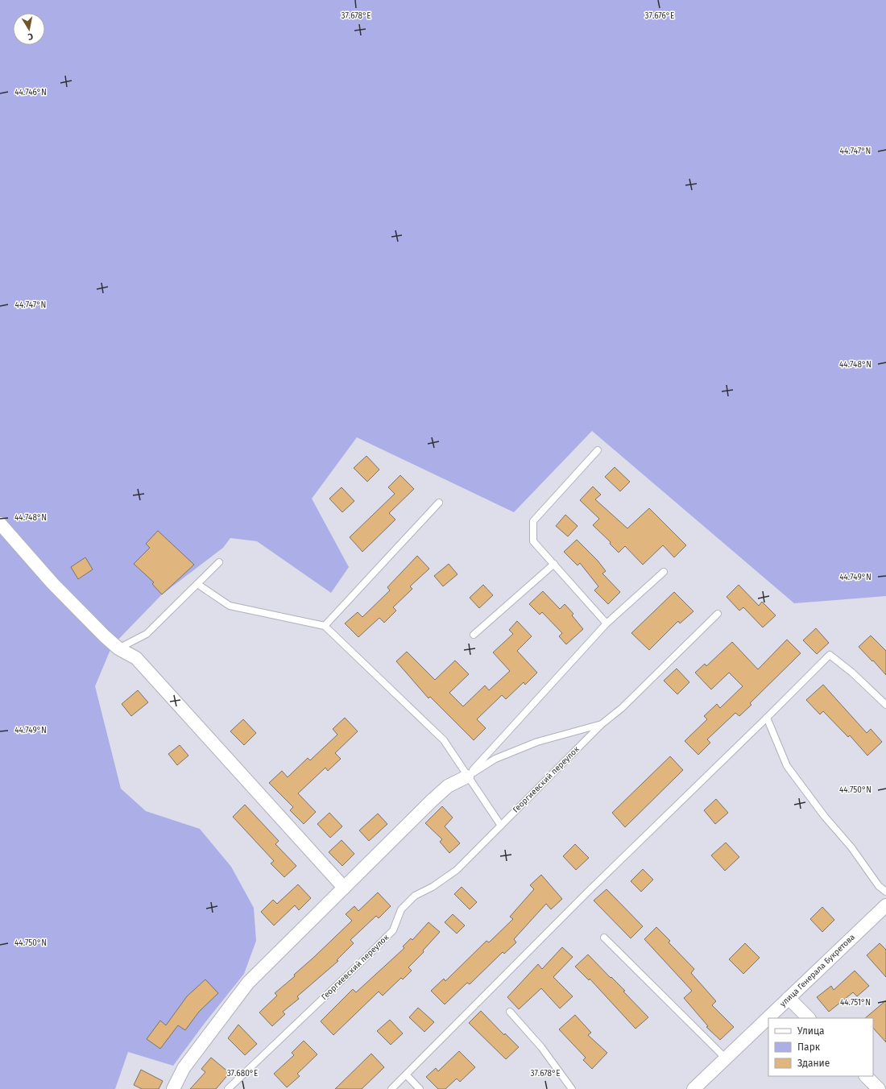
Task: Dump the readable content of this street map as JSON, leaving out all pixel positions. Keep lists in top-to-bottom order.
{
  "streets": {
    "street": ["улица Генерала Букретова"],
    "lane": ["Георгиевский переулок"]
  },
  "legend": ["Улица", "Парк", "Здание"],
  "north": "bottom",
  "coordinates": [
    "37.678°E",
    "37.676°E",
    "44.746°N",
    "44.747°N",
    "44.748°N",
    "44.749°N",
    "44.750°N",
    "44.751°N",
    "37.680°E"
  ]
}
